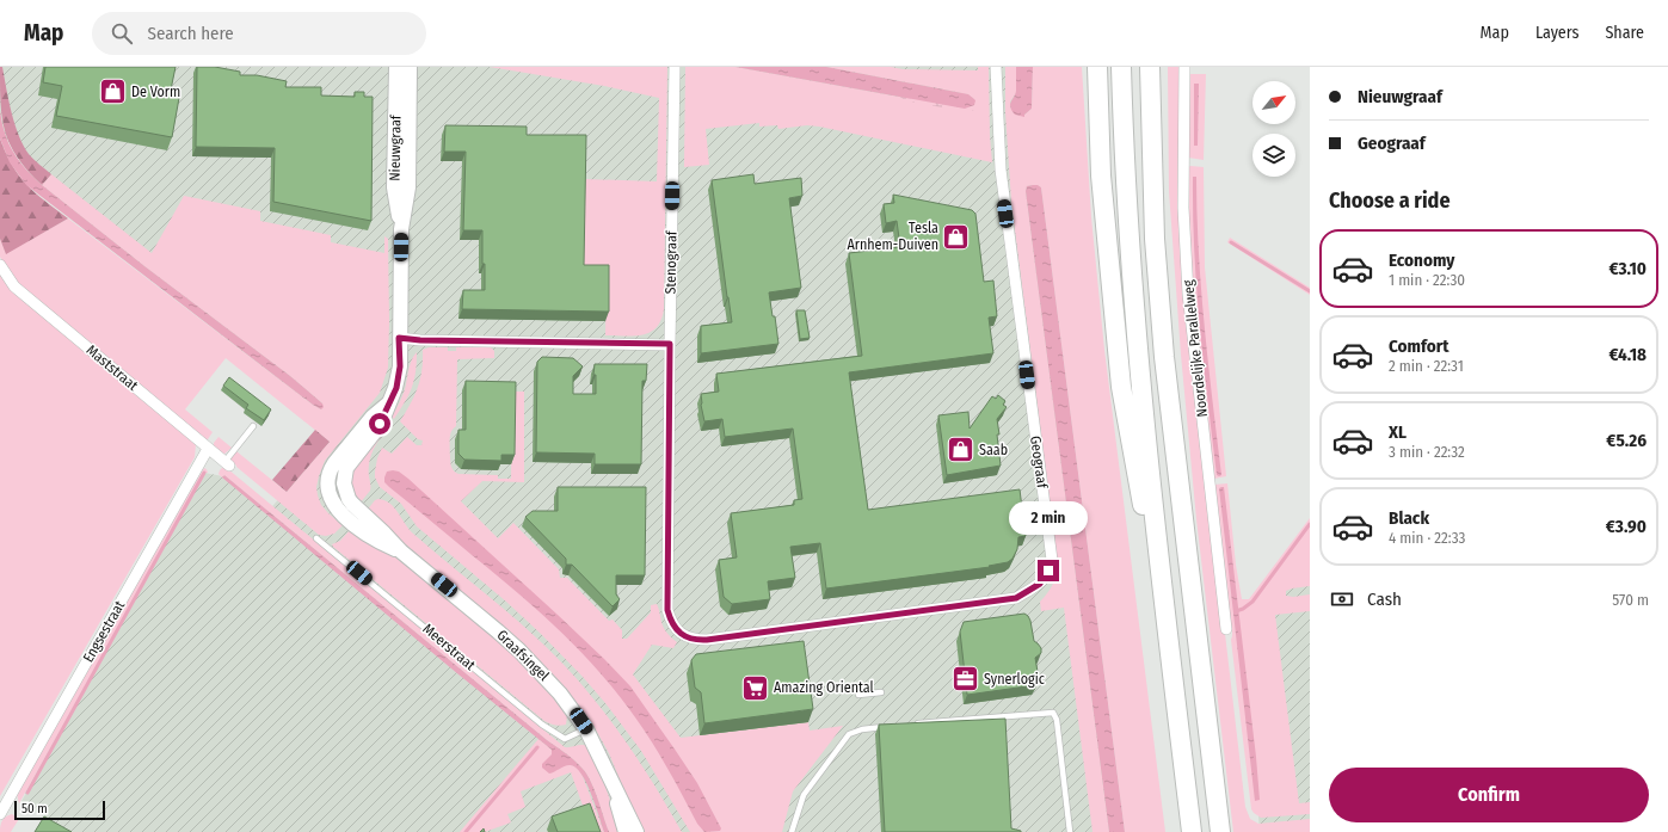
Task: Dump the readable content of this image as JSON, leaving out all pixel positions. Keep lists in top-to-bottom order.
{
  "streets": {
    "street": [
      "Nieuwgraaf",
      "Stenograaf",
      "Noordelijke Parallelweg",
      "Maststraat",
      "Geograaf",
      "Engsestraat",
      "Graafsingel"
    ],
    "lane": ["Meerstraat"]
  },
  "crossings": [
    ["Nieuwgraaf", "Graafsingel"],
    ["Stenograaf", "Geograaf"],
    ["Maststraat", "Engsestraat"],
    ["Meerstraat", "Graafsingel"]
  ],
  "places": {
    "shop": ["De Vorm", "Tesla Arnhem-Duiven", "Saab"],
    "office": ["Synerlogic"],
    "supermarket": ["Amazing Oriental"]
  },
  "scale_bar": "50 m",
  "north": "top right",
  "page": {
    "header": "Map",
    "search": "Search here",
    "nav": ["Map", "Layers", "Share"],
    "banner": ["Nieuwgraaf", "Geograaf"],
    "heading": "Choose a ride",
    "list": [
      {
        "name": "Economy",
        "note": "1 min · 22:30",
        "value": "€3.10"
      },
      {
        "name": "Comfort",
        "note": "2 min · 22:31",
        "value": "€4.18"
      },
      {
        "name": "XL",
        "note": "3 min · 22:32",
        "value": "€5.26"
      },
      {
        "name": "Black",
        "note": "4 min · 22:33",
        "value": "€3.90"
      }
    ],
    "bubble": "2 min",
    "pay": ["Cash", "570 m"],
    "buttons": "Confirm",
    "scale": "50 m"
  }
}
